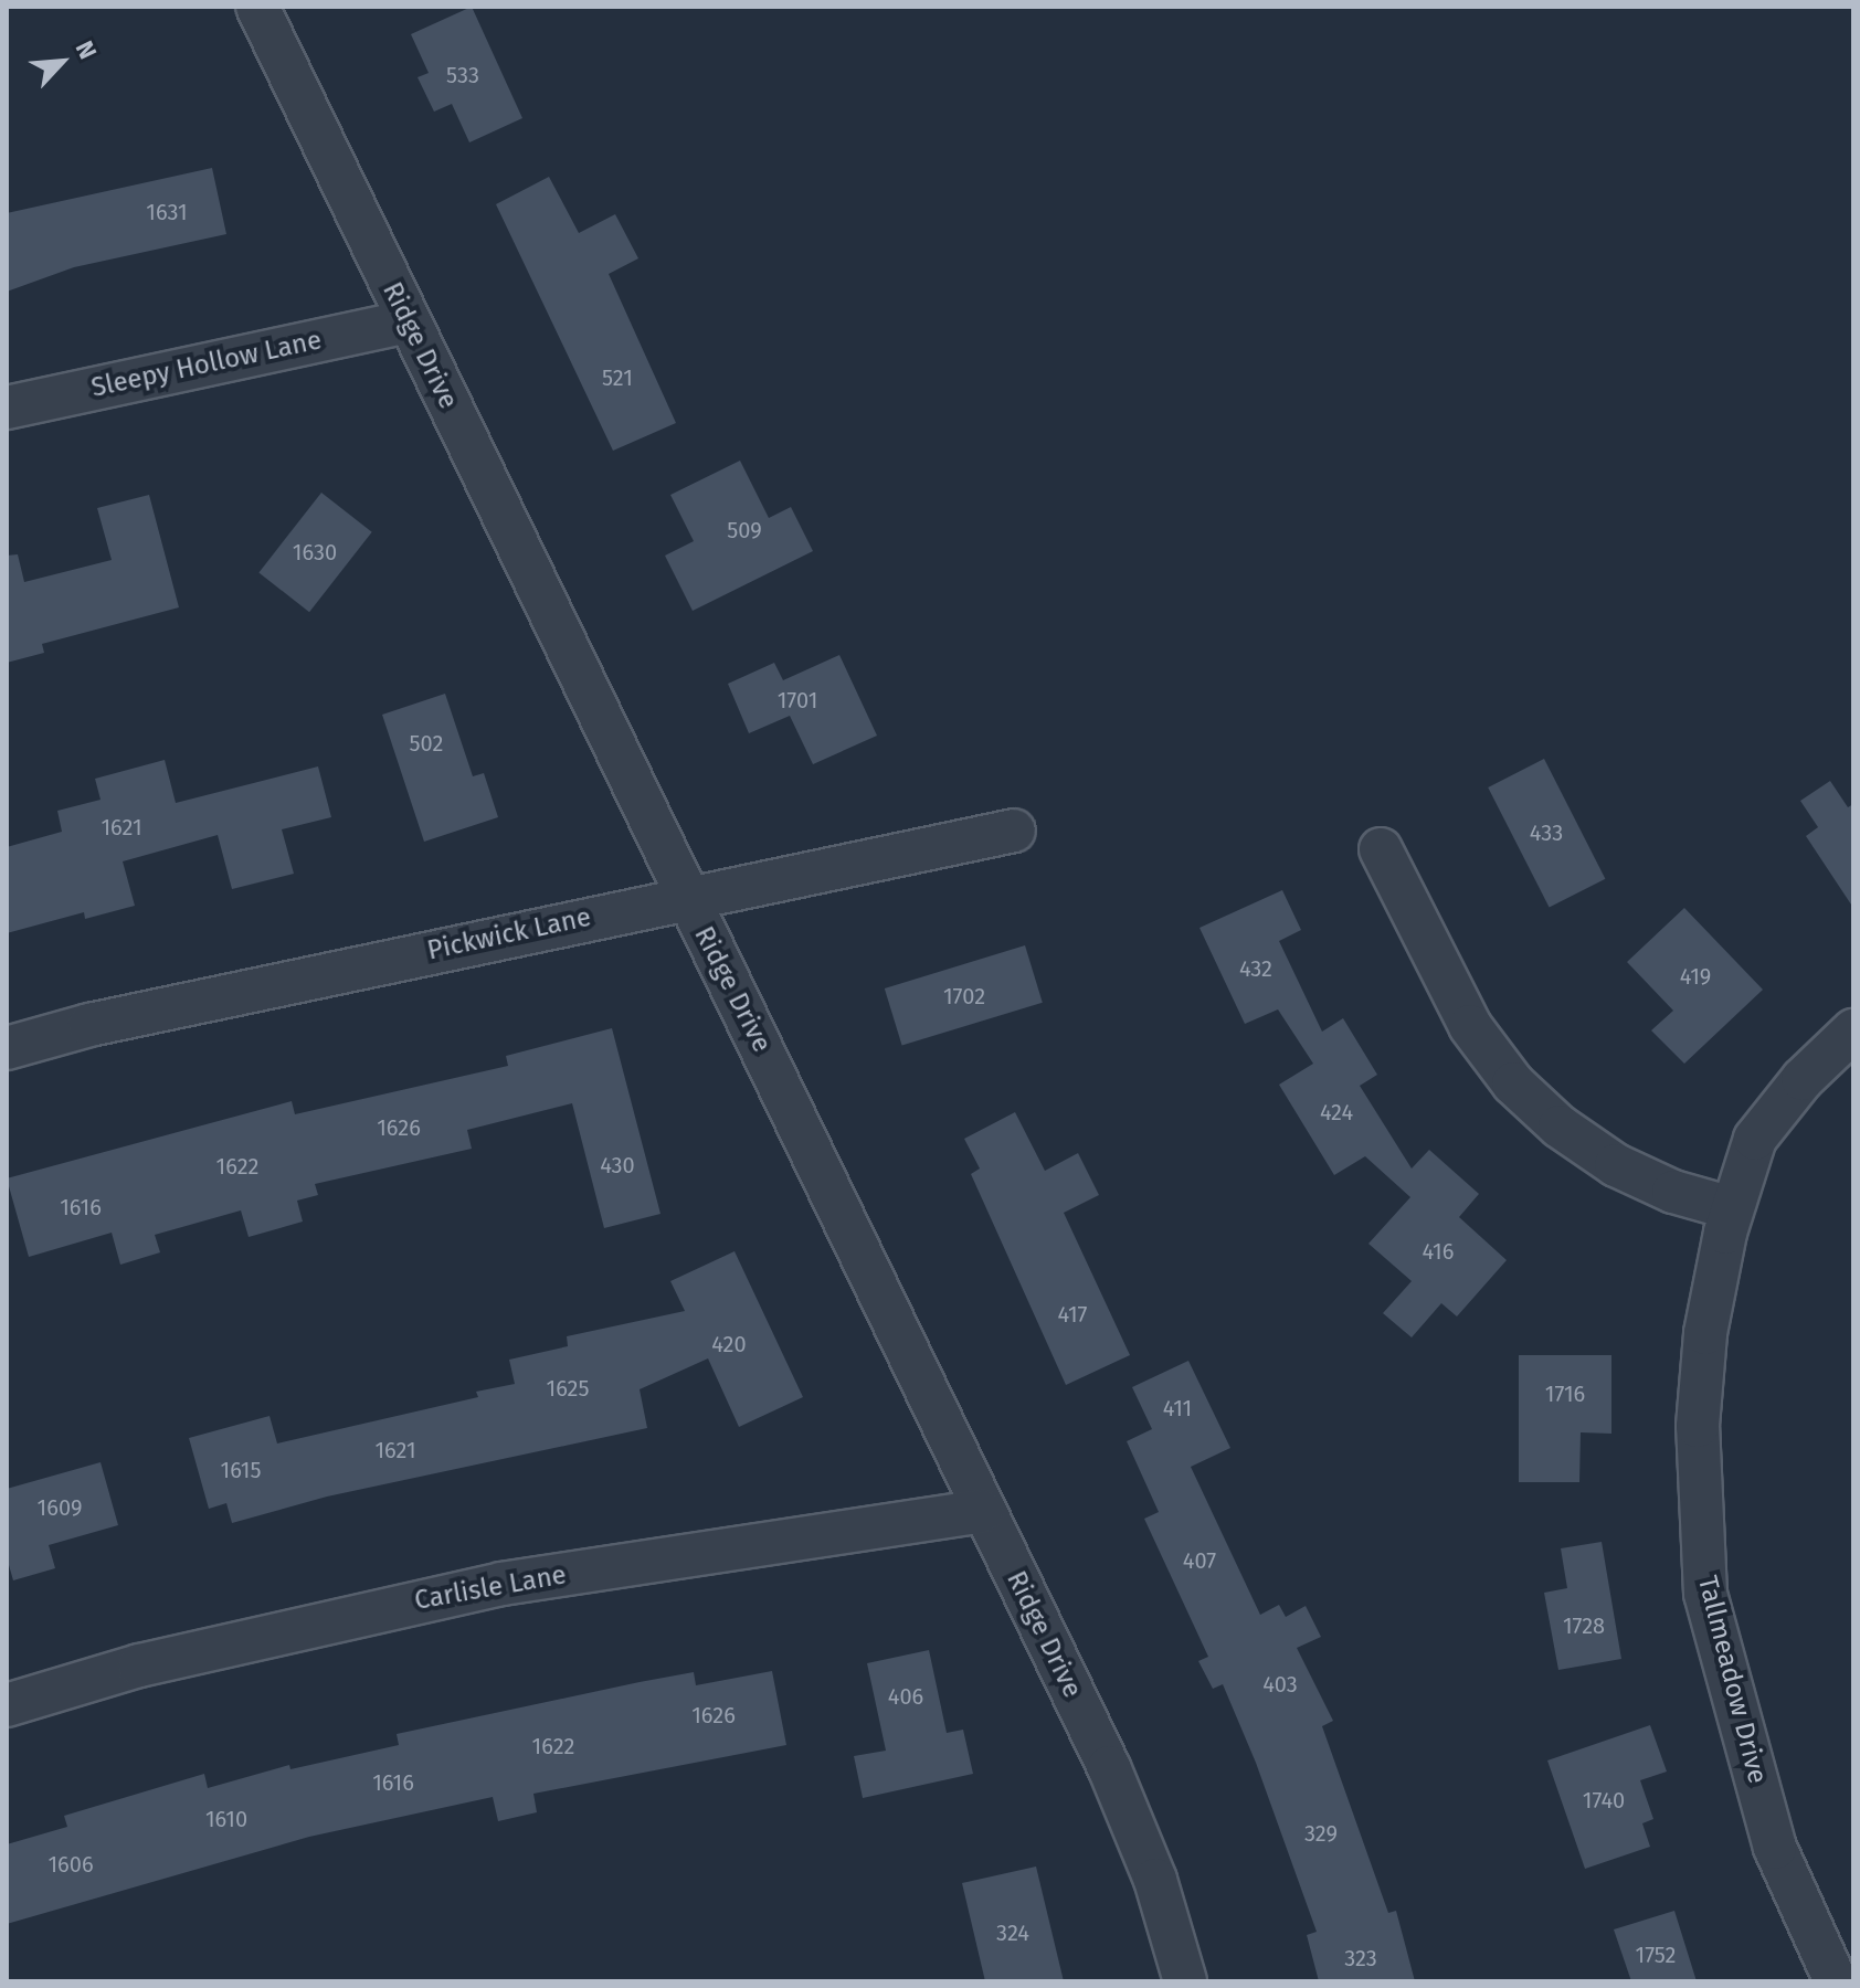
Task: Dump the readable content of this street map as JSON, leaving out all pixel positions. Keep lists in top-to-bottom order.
{
  "streets": {
    "street": [
      "Ridge Drive",
      "Sleepy Hollow Lane",
      "Pickwick Lane",
      "Carlisle Lane",
      "Tallmeadow Drive"
    ]
  },
  "crossings": [
    ["Ridge Drive", "Sleepy Hollow Lane"],
    ["Ridge Drive", "Pickwick Lane"],
    ["Ridge Drive", "Carlisle Lane"]
  ],
  "house_numbers": [
    "533",
    "1631",
    "521",
    "509",
    "1630",
    "1701",
    "502",
    "1621",
    "433",
    "432",
    "419",
    "1702",
    "424",
    "1626",
    "430",
    "1622",
    "1616",
    "416",
    "417",
    "420",
    "1625",
    "1716",
    "411",
    "1621",
    "1615",
    "1609",
    "407",
    "1728",
    "403",
    "406",
    "1626",
    "1622",
    "1616",
    "1740",
    "1610",
    "329",
    "1606",
    "324",
    "1752",
    "323"
  ],
  "north": "top right"
}
